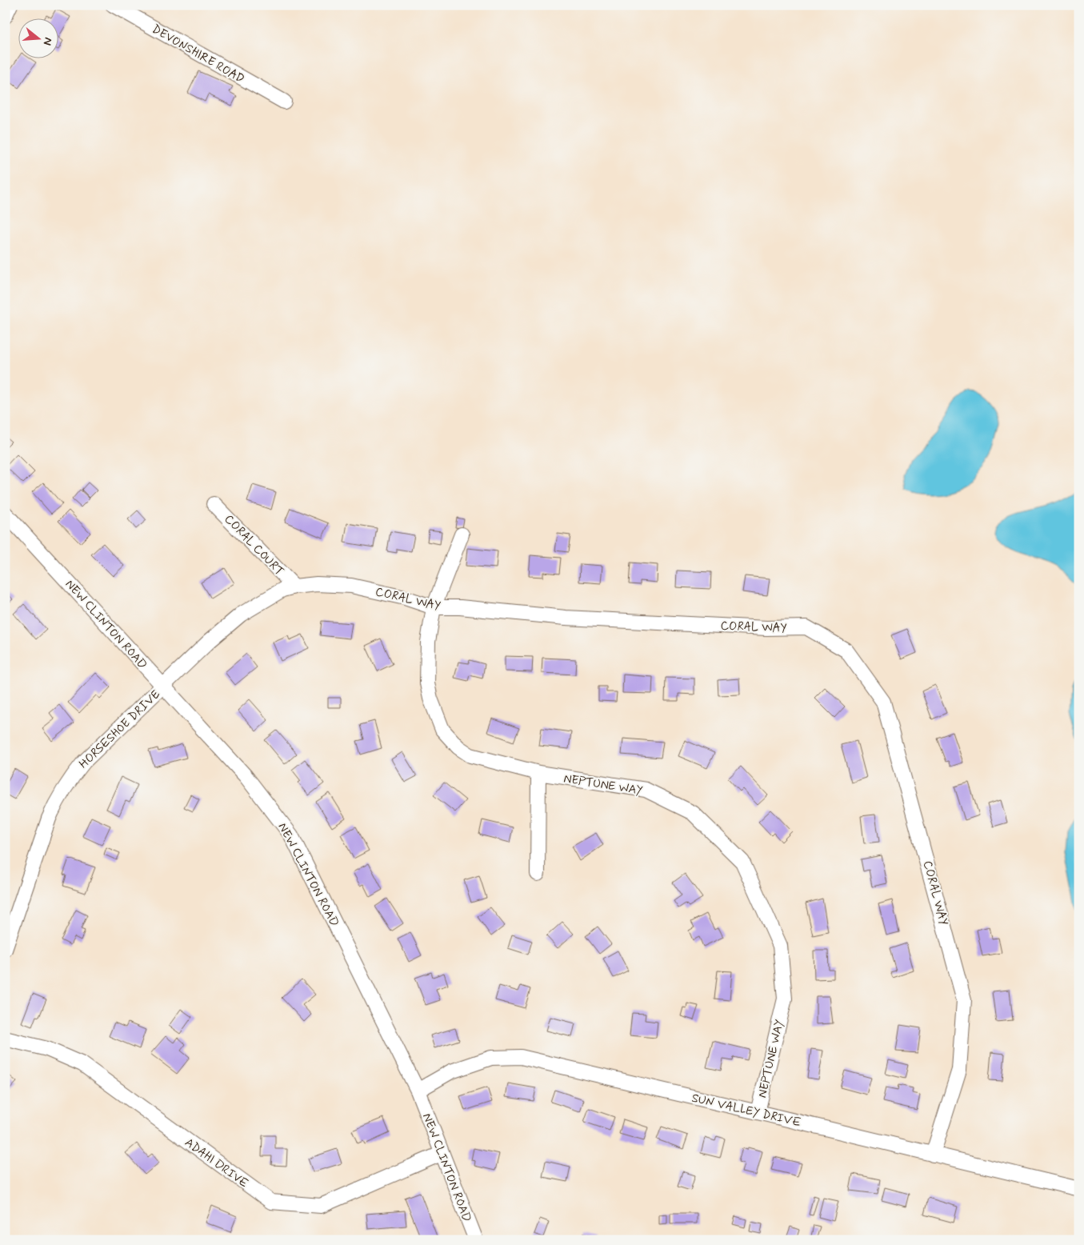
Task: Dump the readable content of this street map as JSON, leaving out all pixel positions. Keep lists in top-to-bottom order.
{
  "streets": {
    "street": [
      "DEVONSHIRE ROAD",
      "CORAL COURT",
      "CORAL WAY",
      "NEW CLINTON ROAD",
      "HORSESHOE DRIVE",
      "NEPTUNE WAY",
      "SUN VALLEY DRIVE",
      "ADAHI DRIVE"
    ]
  },
  "crossings": [
    ["CORAL COURT", "CORAL WAY"],
    ["CORAL WAY", "NEW CLINTON ROAD"],
    ["CORAL WAY", "HORSESHOE DRIVE"],
    ["CORAL WAY", "NEPTUNE WAY"],
    ["CORAL WAY", "SUN VALLEY DRIVE"],
    ["NEW CLINTON ROAD", "HORSESHOE DRIVE"],
    ["NEW CLINTON ROAD", "SUN VALLEY DRIVE"],
    ["NEW CLINTON ROAD", "ADAHI DRIVE"],
    ["NEPTUNE WAY", "SUN VALLEY DRIVE"]
  ],
  "north": "right"
}
